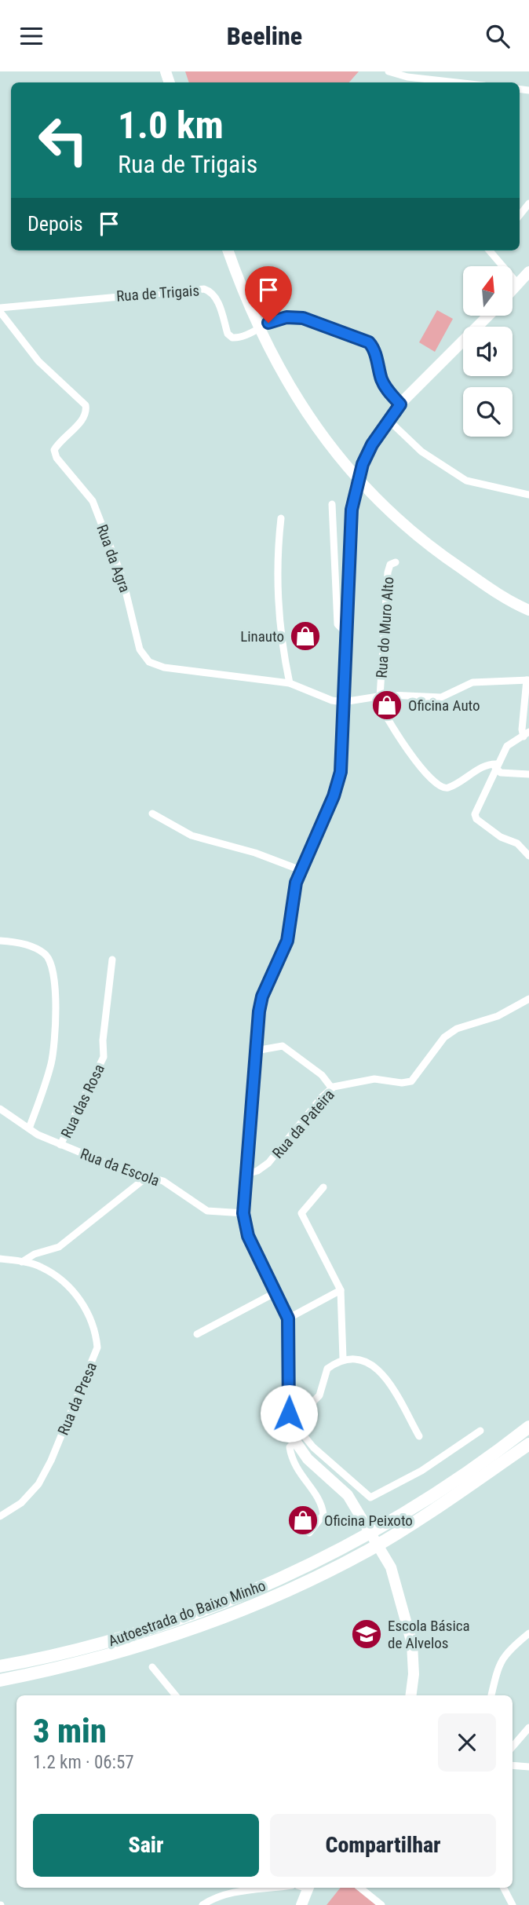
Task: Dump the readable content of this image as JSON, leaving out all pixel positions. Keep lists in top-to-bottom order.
{
  "streets": {
    "highway": ["Autoestrada do Baixo Minho"],
    "street": [
      "Rua de Trigais",
      "Rua da Agra",
      "Rua do Muro Alto",
      "Rua das Rosa",
      "Rua da Pateira",
      "Rua da Escola",
      "Rua da Presa"
    ]
  },
  "crossings": [
    ["Rua de Trigais", "Rua da Agra"],
    ["Rua das Rosa", "Rua da Escola"]
  ],
  "places": {
    "shop": ["Linauto", "Oficina Auto", "Oficina Peixoto"],
    "school or university": ["Escola Básica de Alvelos"]
  },
  "north": "top",
  "page": {
    "header": "Beeline",
    "turn": ["1.0 km", "Rua de Trigais"],
    "then": "Depois",
    "heading": ["3 min", "1.2 km · 06:57"],
    "buttons": ["Sair", "Compartilhar"]
  }
}
